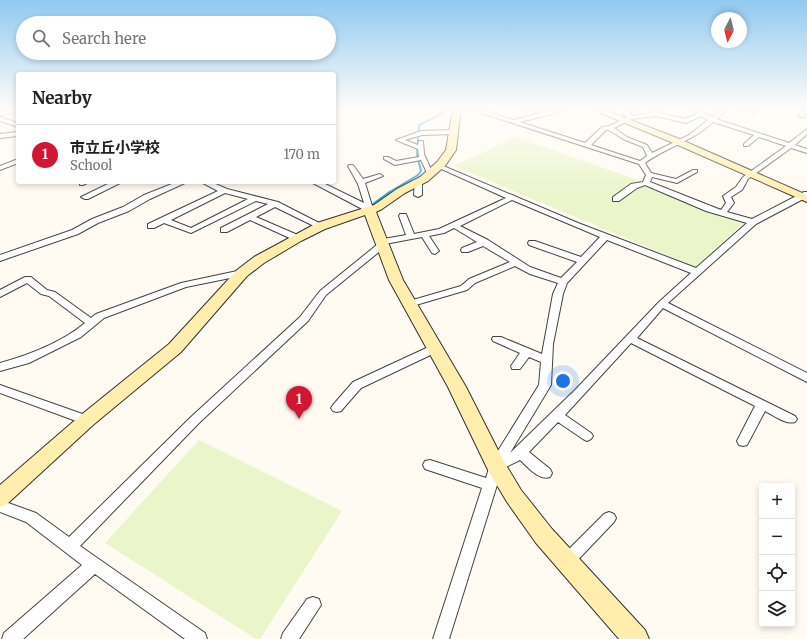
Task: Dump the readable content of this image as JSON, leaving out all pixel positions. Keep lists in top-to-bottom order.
{
  "north": "bottom",
  "page": {
    "search": "Search here",
    "heading": "Nearby",
    "list": [
      {
        "mark": "1",
        "name": "市立丘小学校",
        "note": "School",
        "value": "170 m"
      }
    ],
    "pins": "1",
    "map_buttons": ["+", "−"]
  }
}
